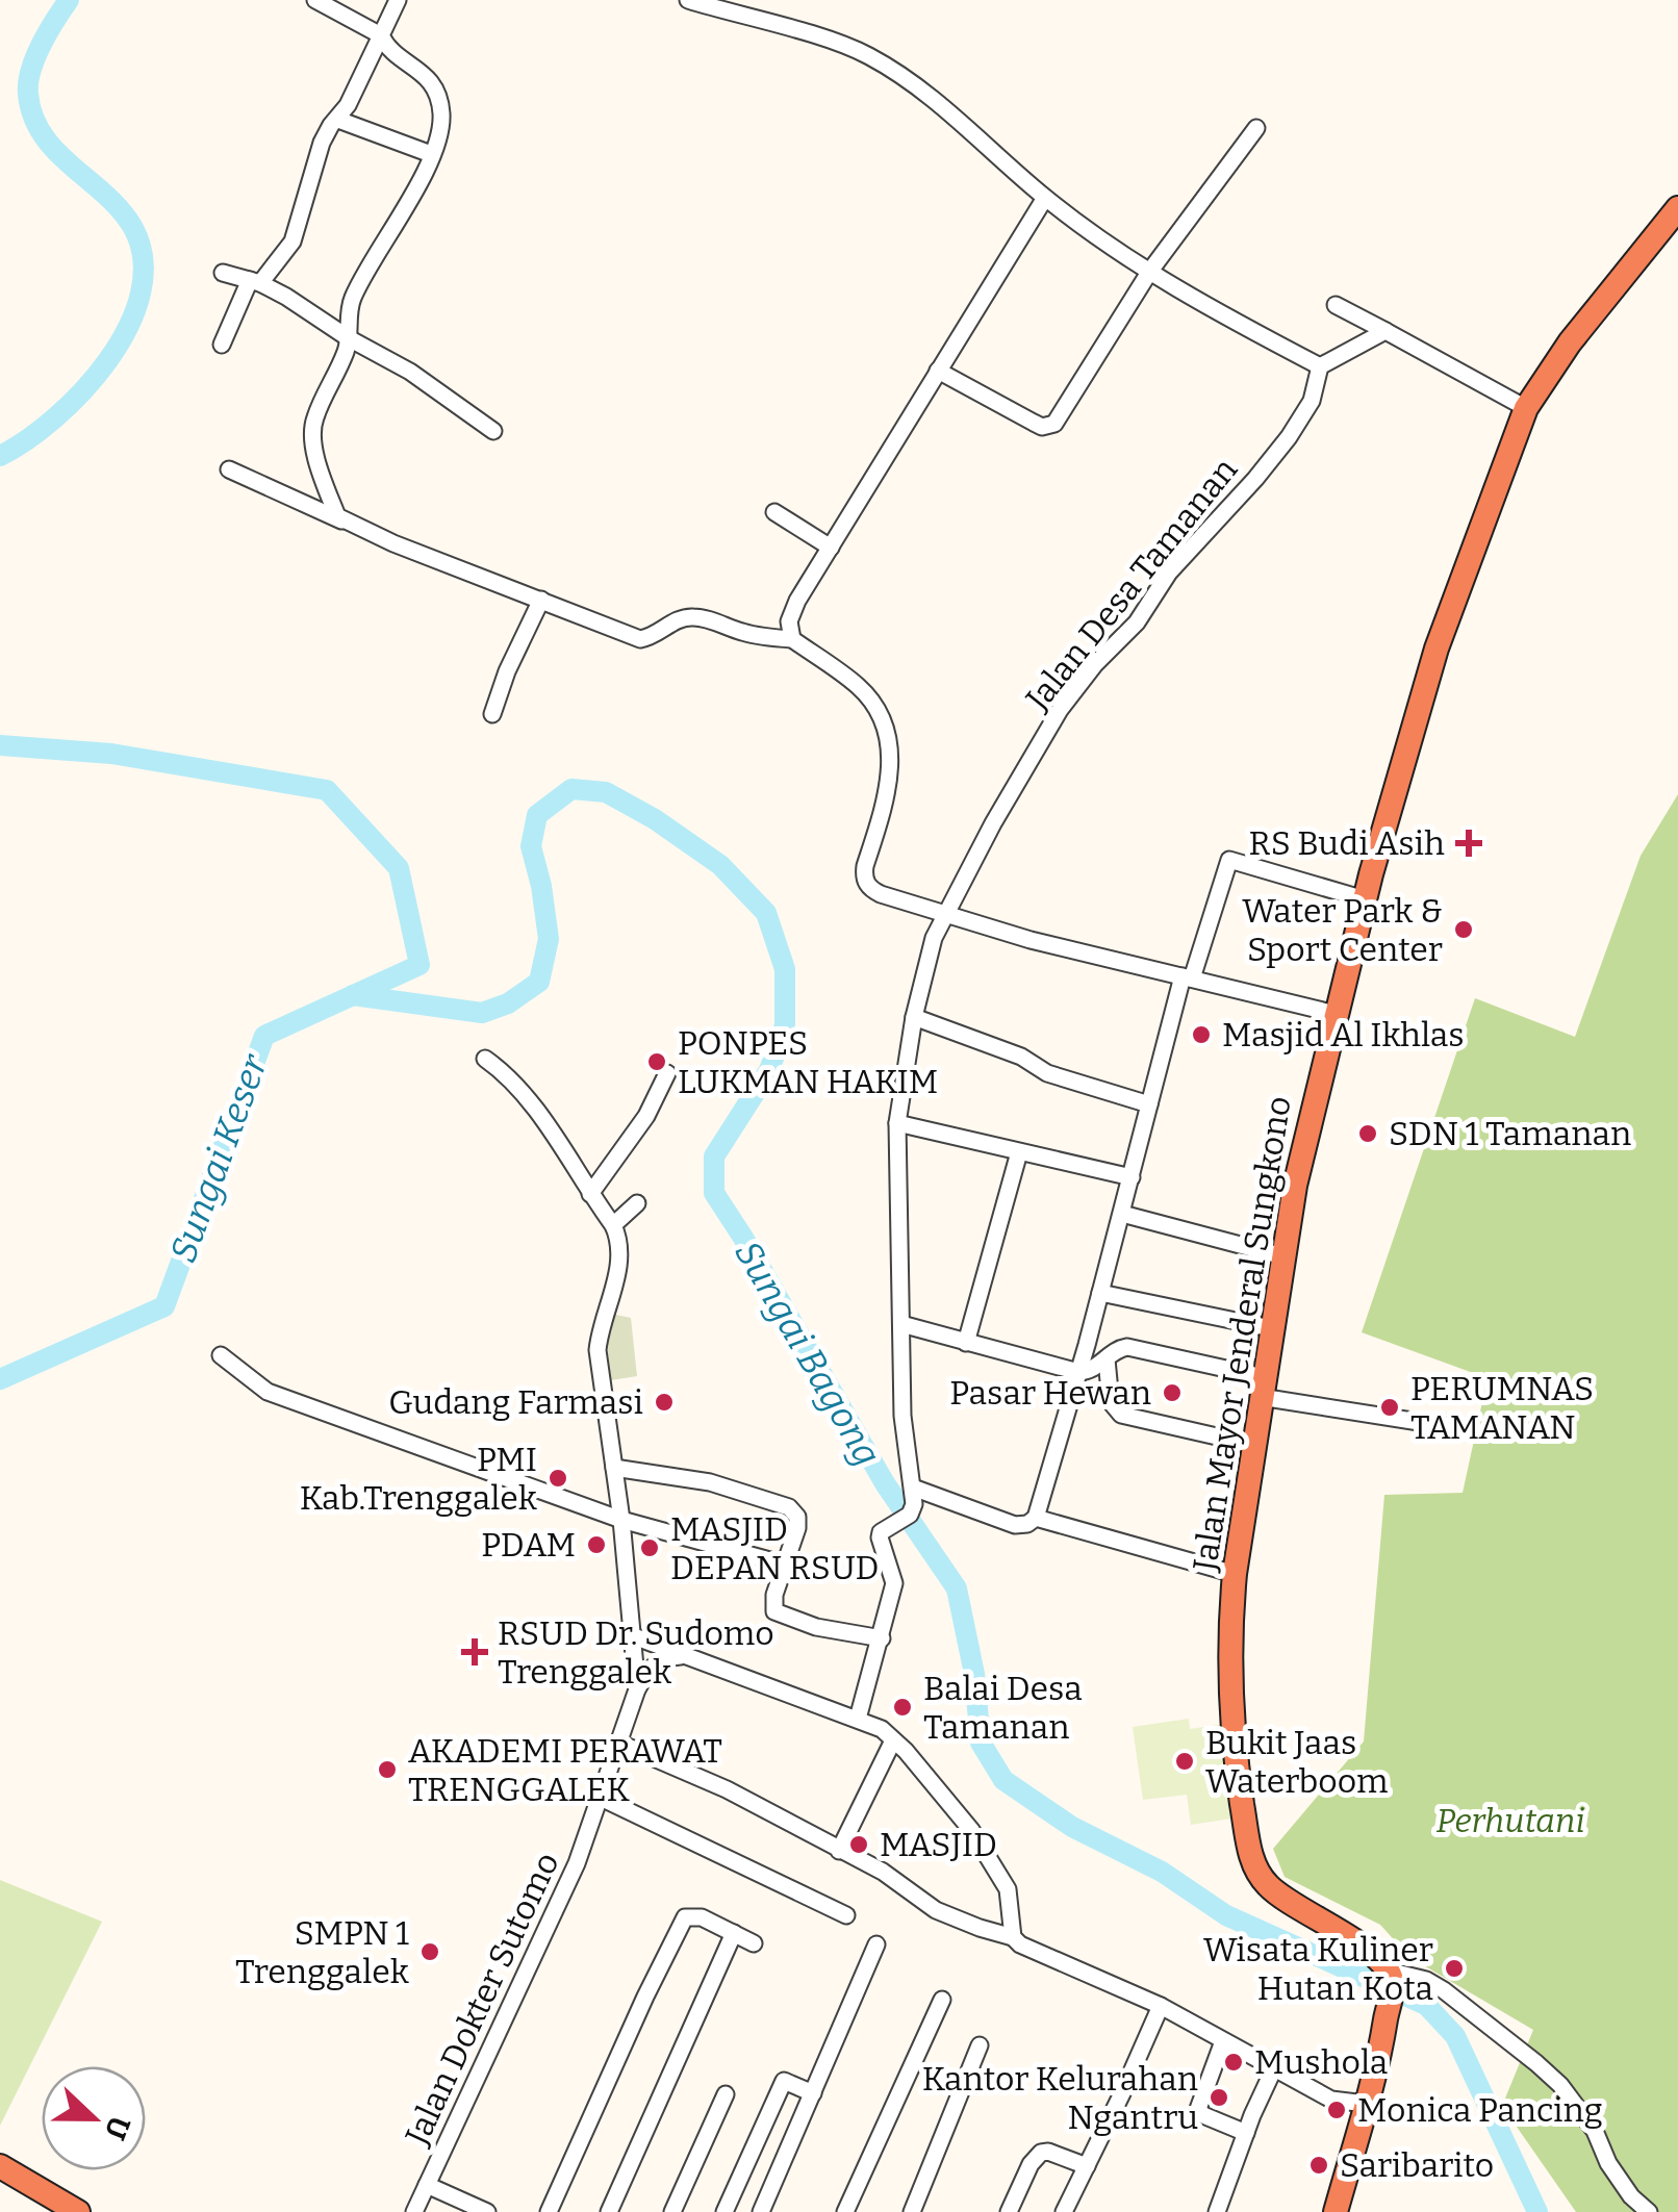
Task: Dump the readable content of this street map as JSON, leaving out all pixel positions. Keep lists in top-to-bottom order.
{
  "streets": {
    "highway": ["Jalan Mayor Jenderal Sungkono"],
    "street": ["Jalan Desa Tamanan", "Jalan Dokter Sutomo"]
  },
  "water": ["Sungai Keser", "Sungai Bagong"],
  "parks": ["Perhutani"],
  "places": {
    "health": ["RS Budi Asih", "RSUD Dr. Sudomo Trenggalek"],
    "other": [
      "Water Park & Sport Center",
      "Masjid Al Ikhlas",
      "PONPES LUKMAN HAKIM",
      "SDN 1 Tamanan",
      "Pasar Hewan",
      "Gudang Farmasi",
      "PERUMNAS TAMANAN",
      "PMI Kab.Trenggalek",
      "PDAM",
      "MASJID DEPAN RSUD",
      "Balai Desa Tamanan",
      "Bukit Jaas Waterboom",
      "AKADEMI PERAWAT TRENGGALEK",
      "MASJID",
      "SMPN 1 Trenggalek",
      "Wisata Kuliner Hutan Kota",
      "Mushola",
      "Kantor Kelurahan Ngantru",
      "Monica Pancing",
      "Saribarito"
    ]
  },
  "north": "right"
}
